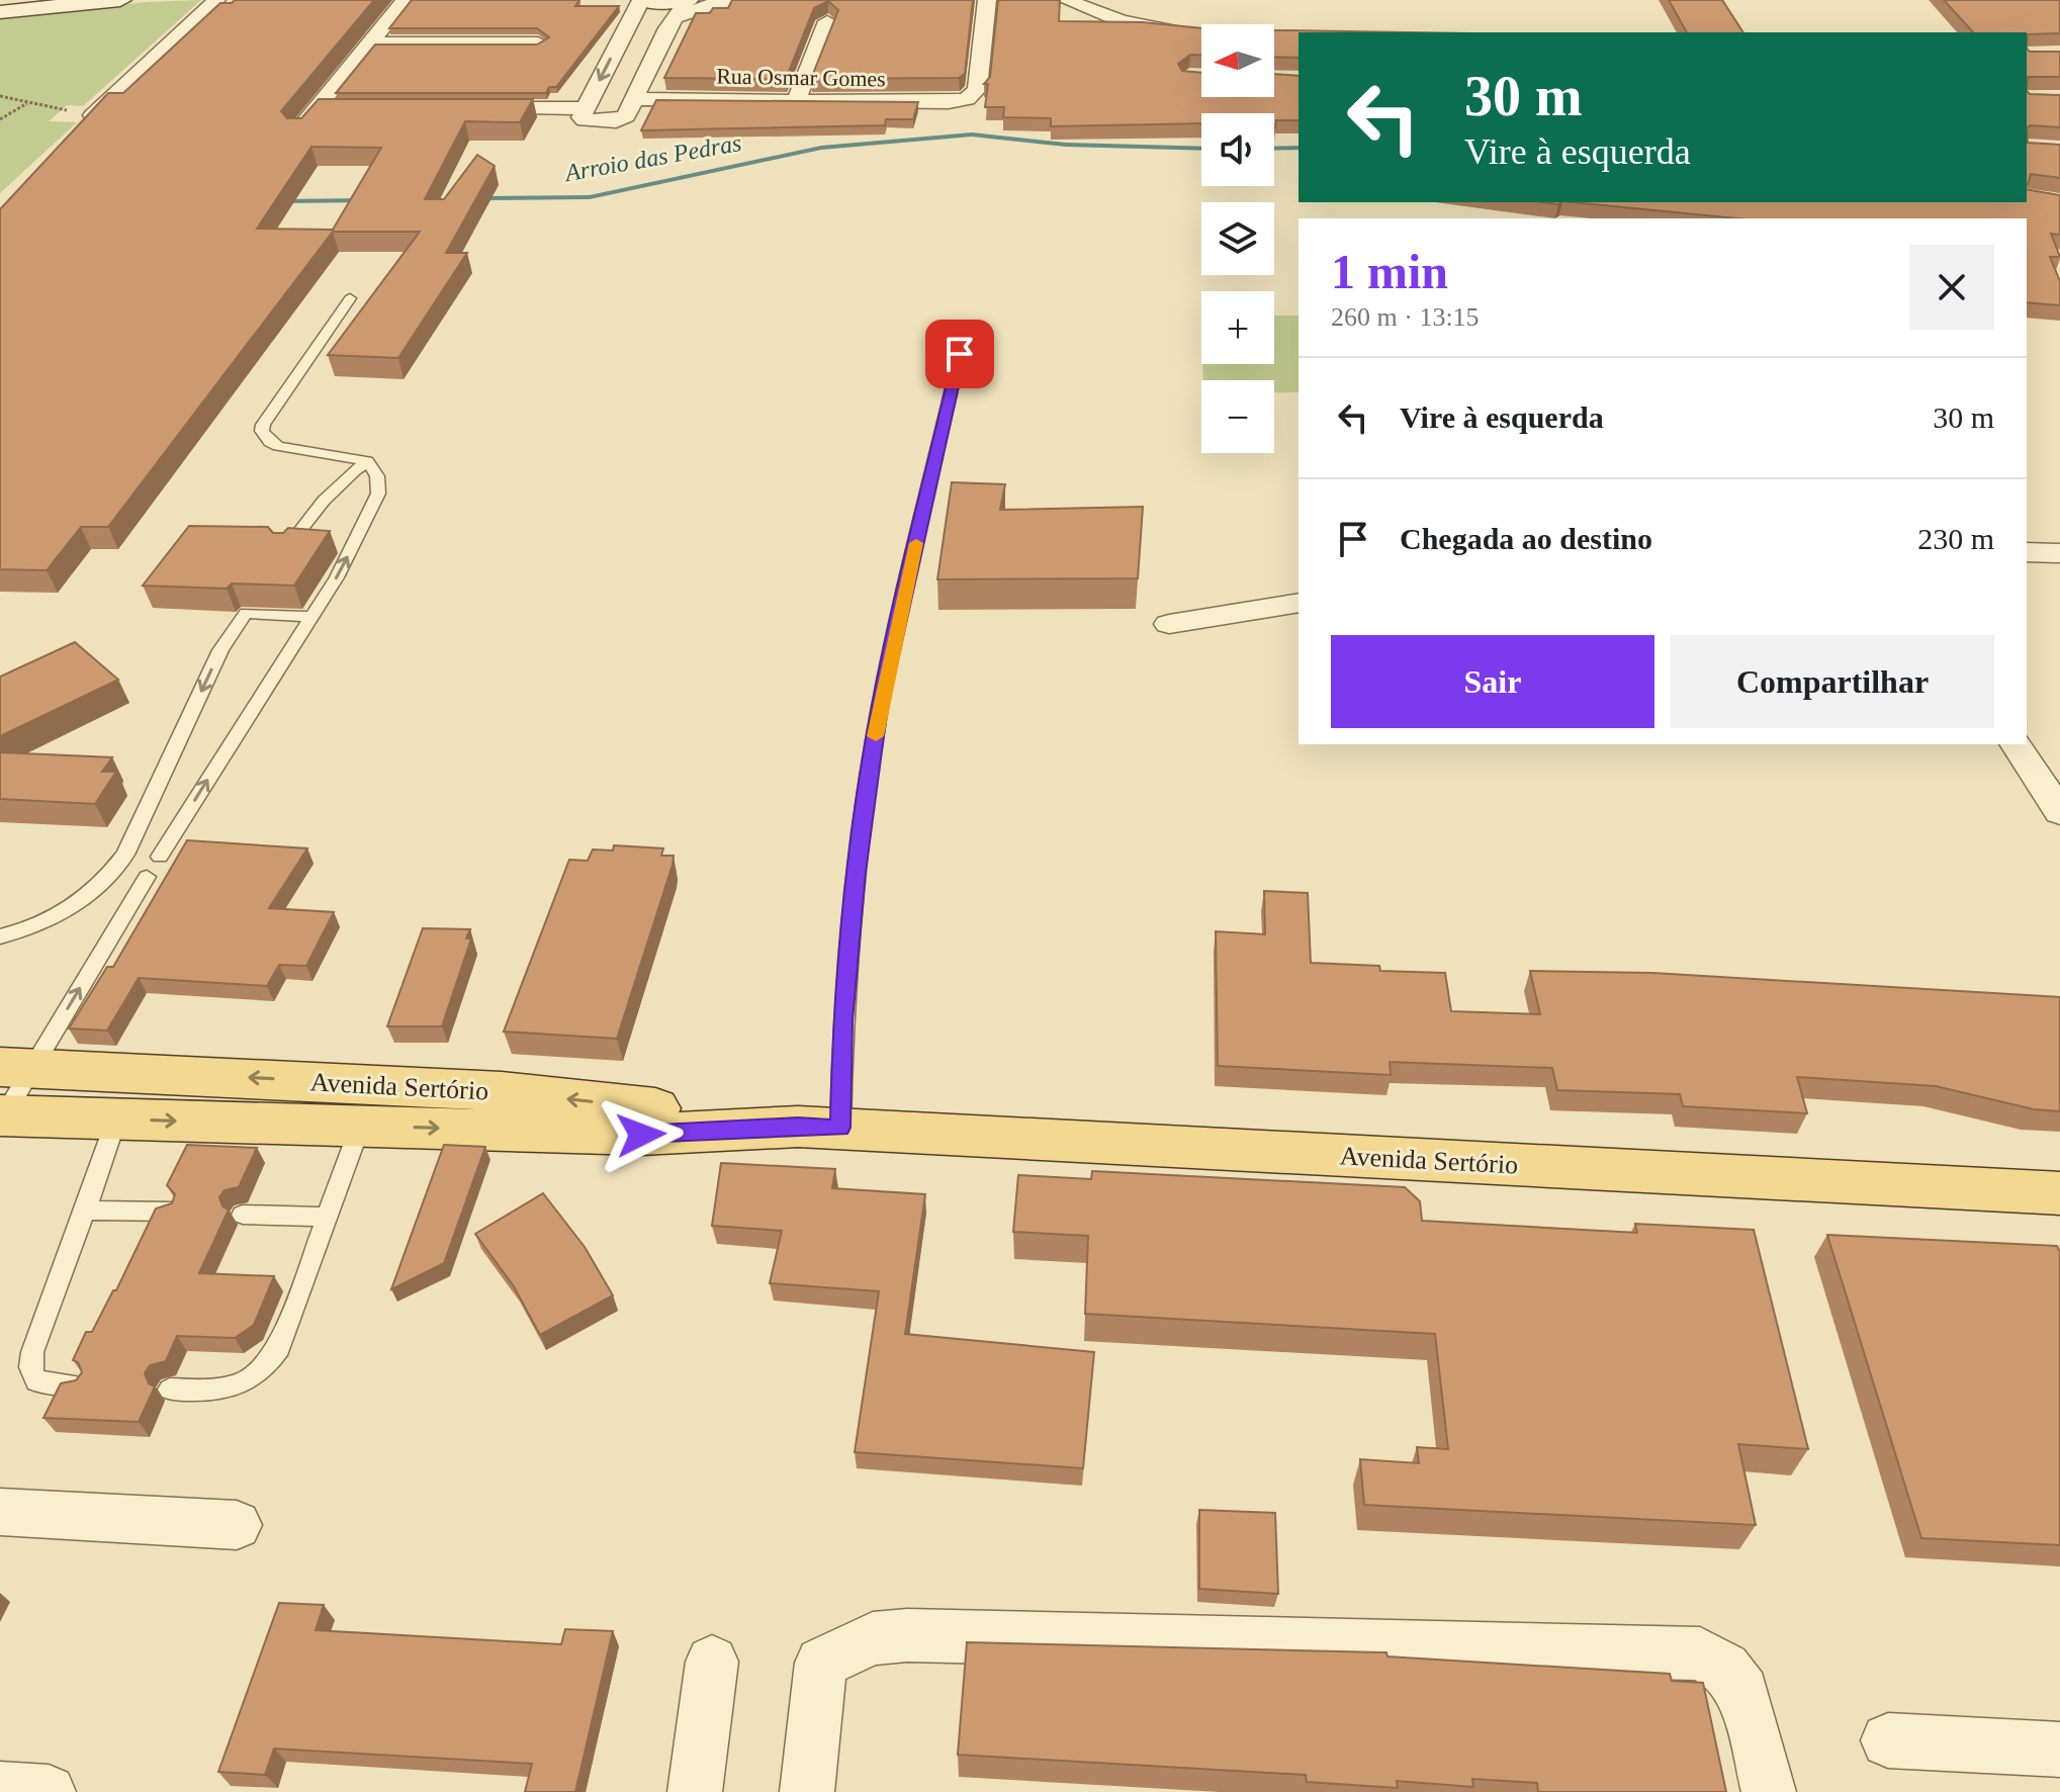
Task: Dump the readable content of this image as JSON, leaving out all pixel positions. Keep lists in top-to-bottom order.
{
  "streets": {
    "main road": ["Avenida Sertório"],
    "street": ["Rua Osmar Gomes"]
  },
  "water": ["Arroio das Pedras"],
  "north": "left",
  "page": {
    "map_buttons": ["+", "−"],
    "turn": ["30 m", "Vire à esquerda"],
    "heading": ["1 min", "260 m · 13:15"],
    "list": [
      {
        "name": "Vire à esquerda",
        "value": "30 m"
      },
      {
        "name": "Chegada ao destino",
        "value": "230 m"
      }
    ],
    "buttons": ["Sair", "Compartilhar"]
  }
}
